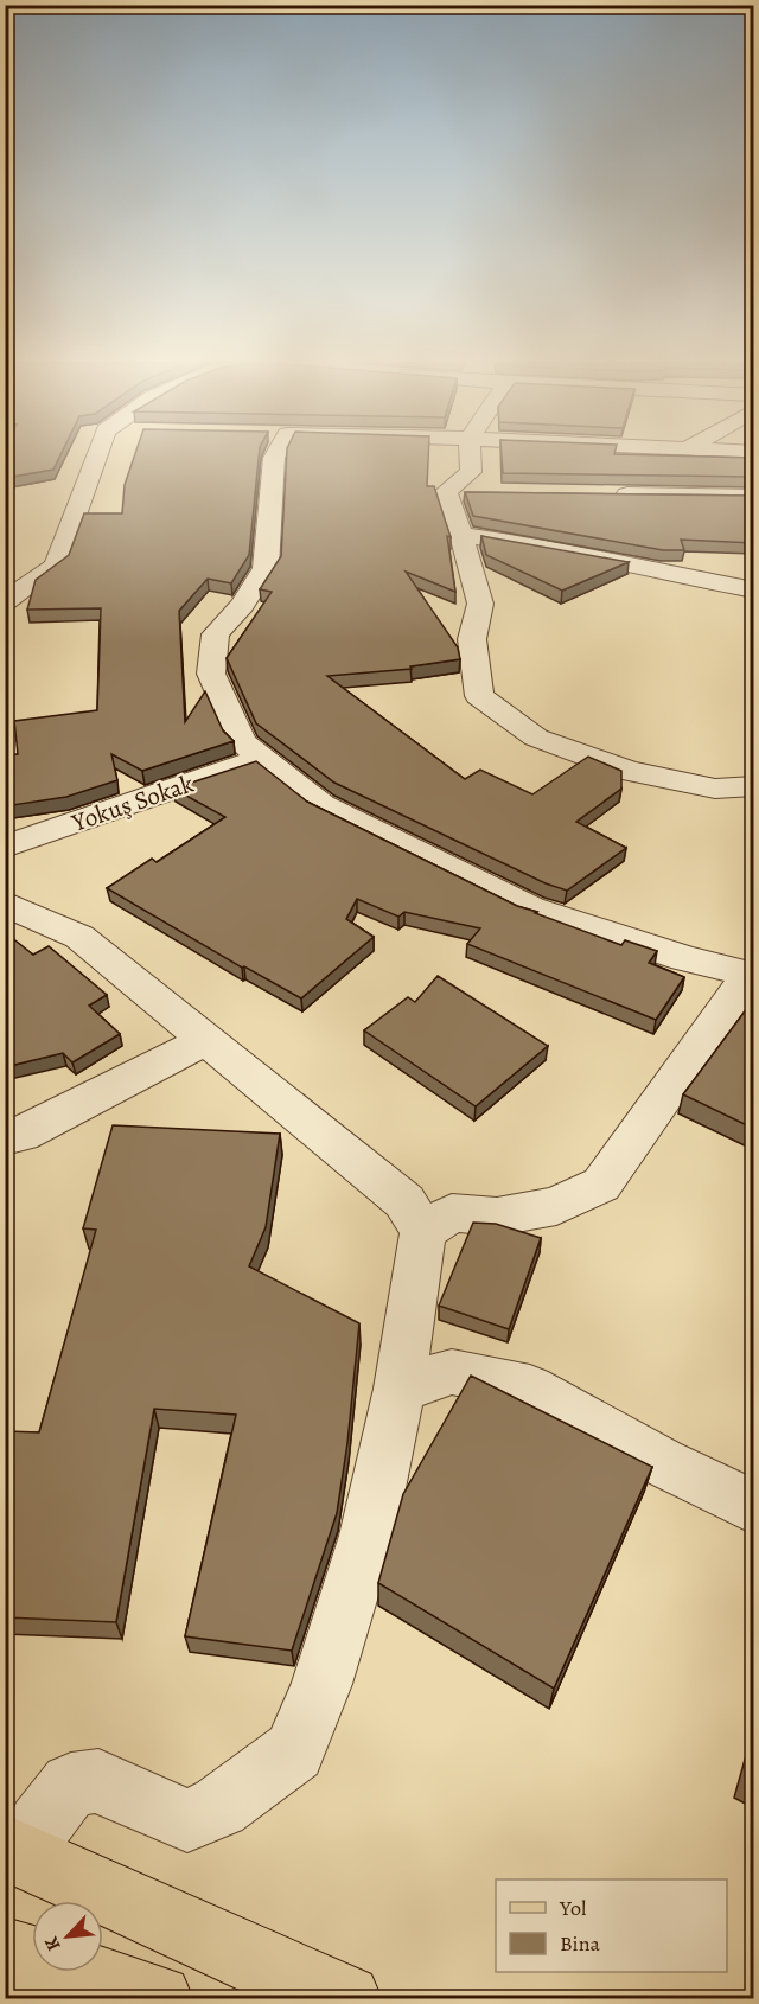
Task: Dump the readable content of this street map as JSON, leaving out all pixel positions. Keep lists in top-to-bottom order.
{
  "streets": {
    "street": ["Yokuş Sokak"]
  },
  "legend": ["Yol", "Bina"],
  "north": "bottom left"
}
